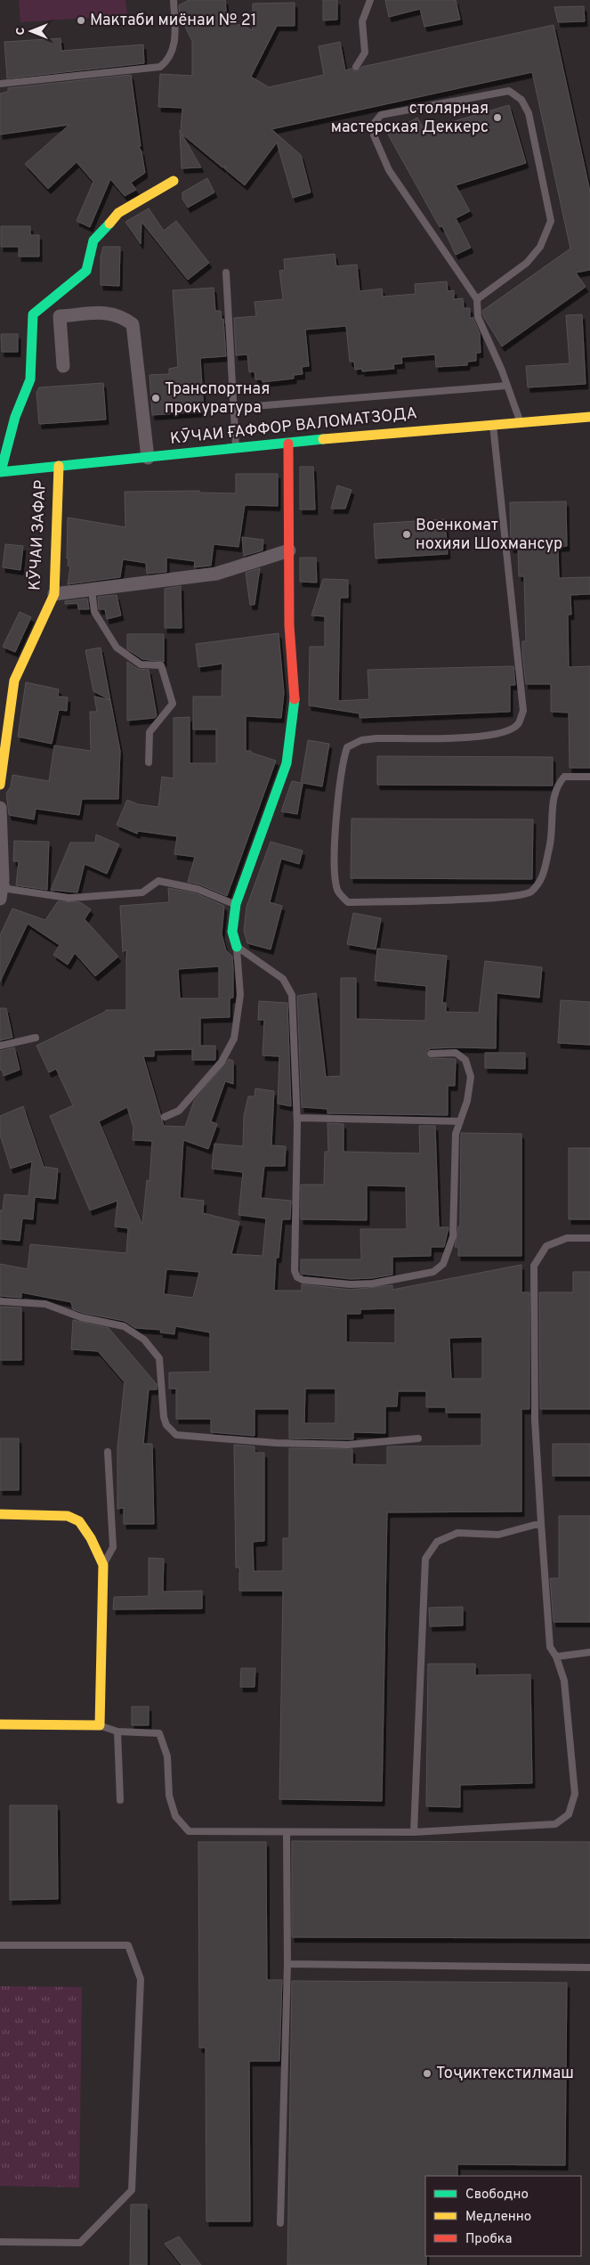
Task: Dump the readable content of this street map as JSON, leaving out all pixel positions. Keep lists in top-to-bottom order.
{
  "streets": {
    "street": ["КӮЧАИ ҒАФФОР ВАЛОМАТЗОДА", "КӮЧАИ ЗАФАР"]
  },
  "crossings": [
    ["КӮЧАИ ҒАФФОР ВАЛОМАТЗОДА", "КӮЧАИ ЗАФАР"]
  ],
  "places": [
    "Мактаби миёнаи № 21",
    "столярная мастерская Деккерс",
    "Транспортная прокуратура",
    "Военкомат нохияи Шохмансур",
    "Тоҷиктекстилмаш"
  ],
  "legend": ["Свободно", "Медленно", "Пробка"],
  "north": "left"
}
